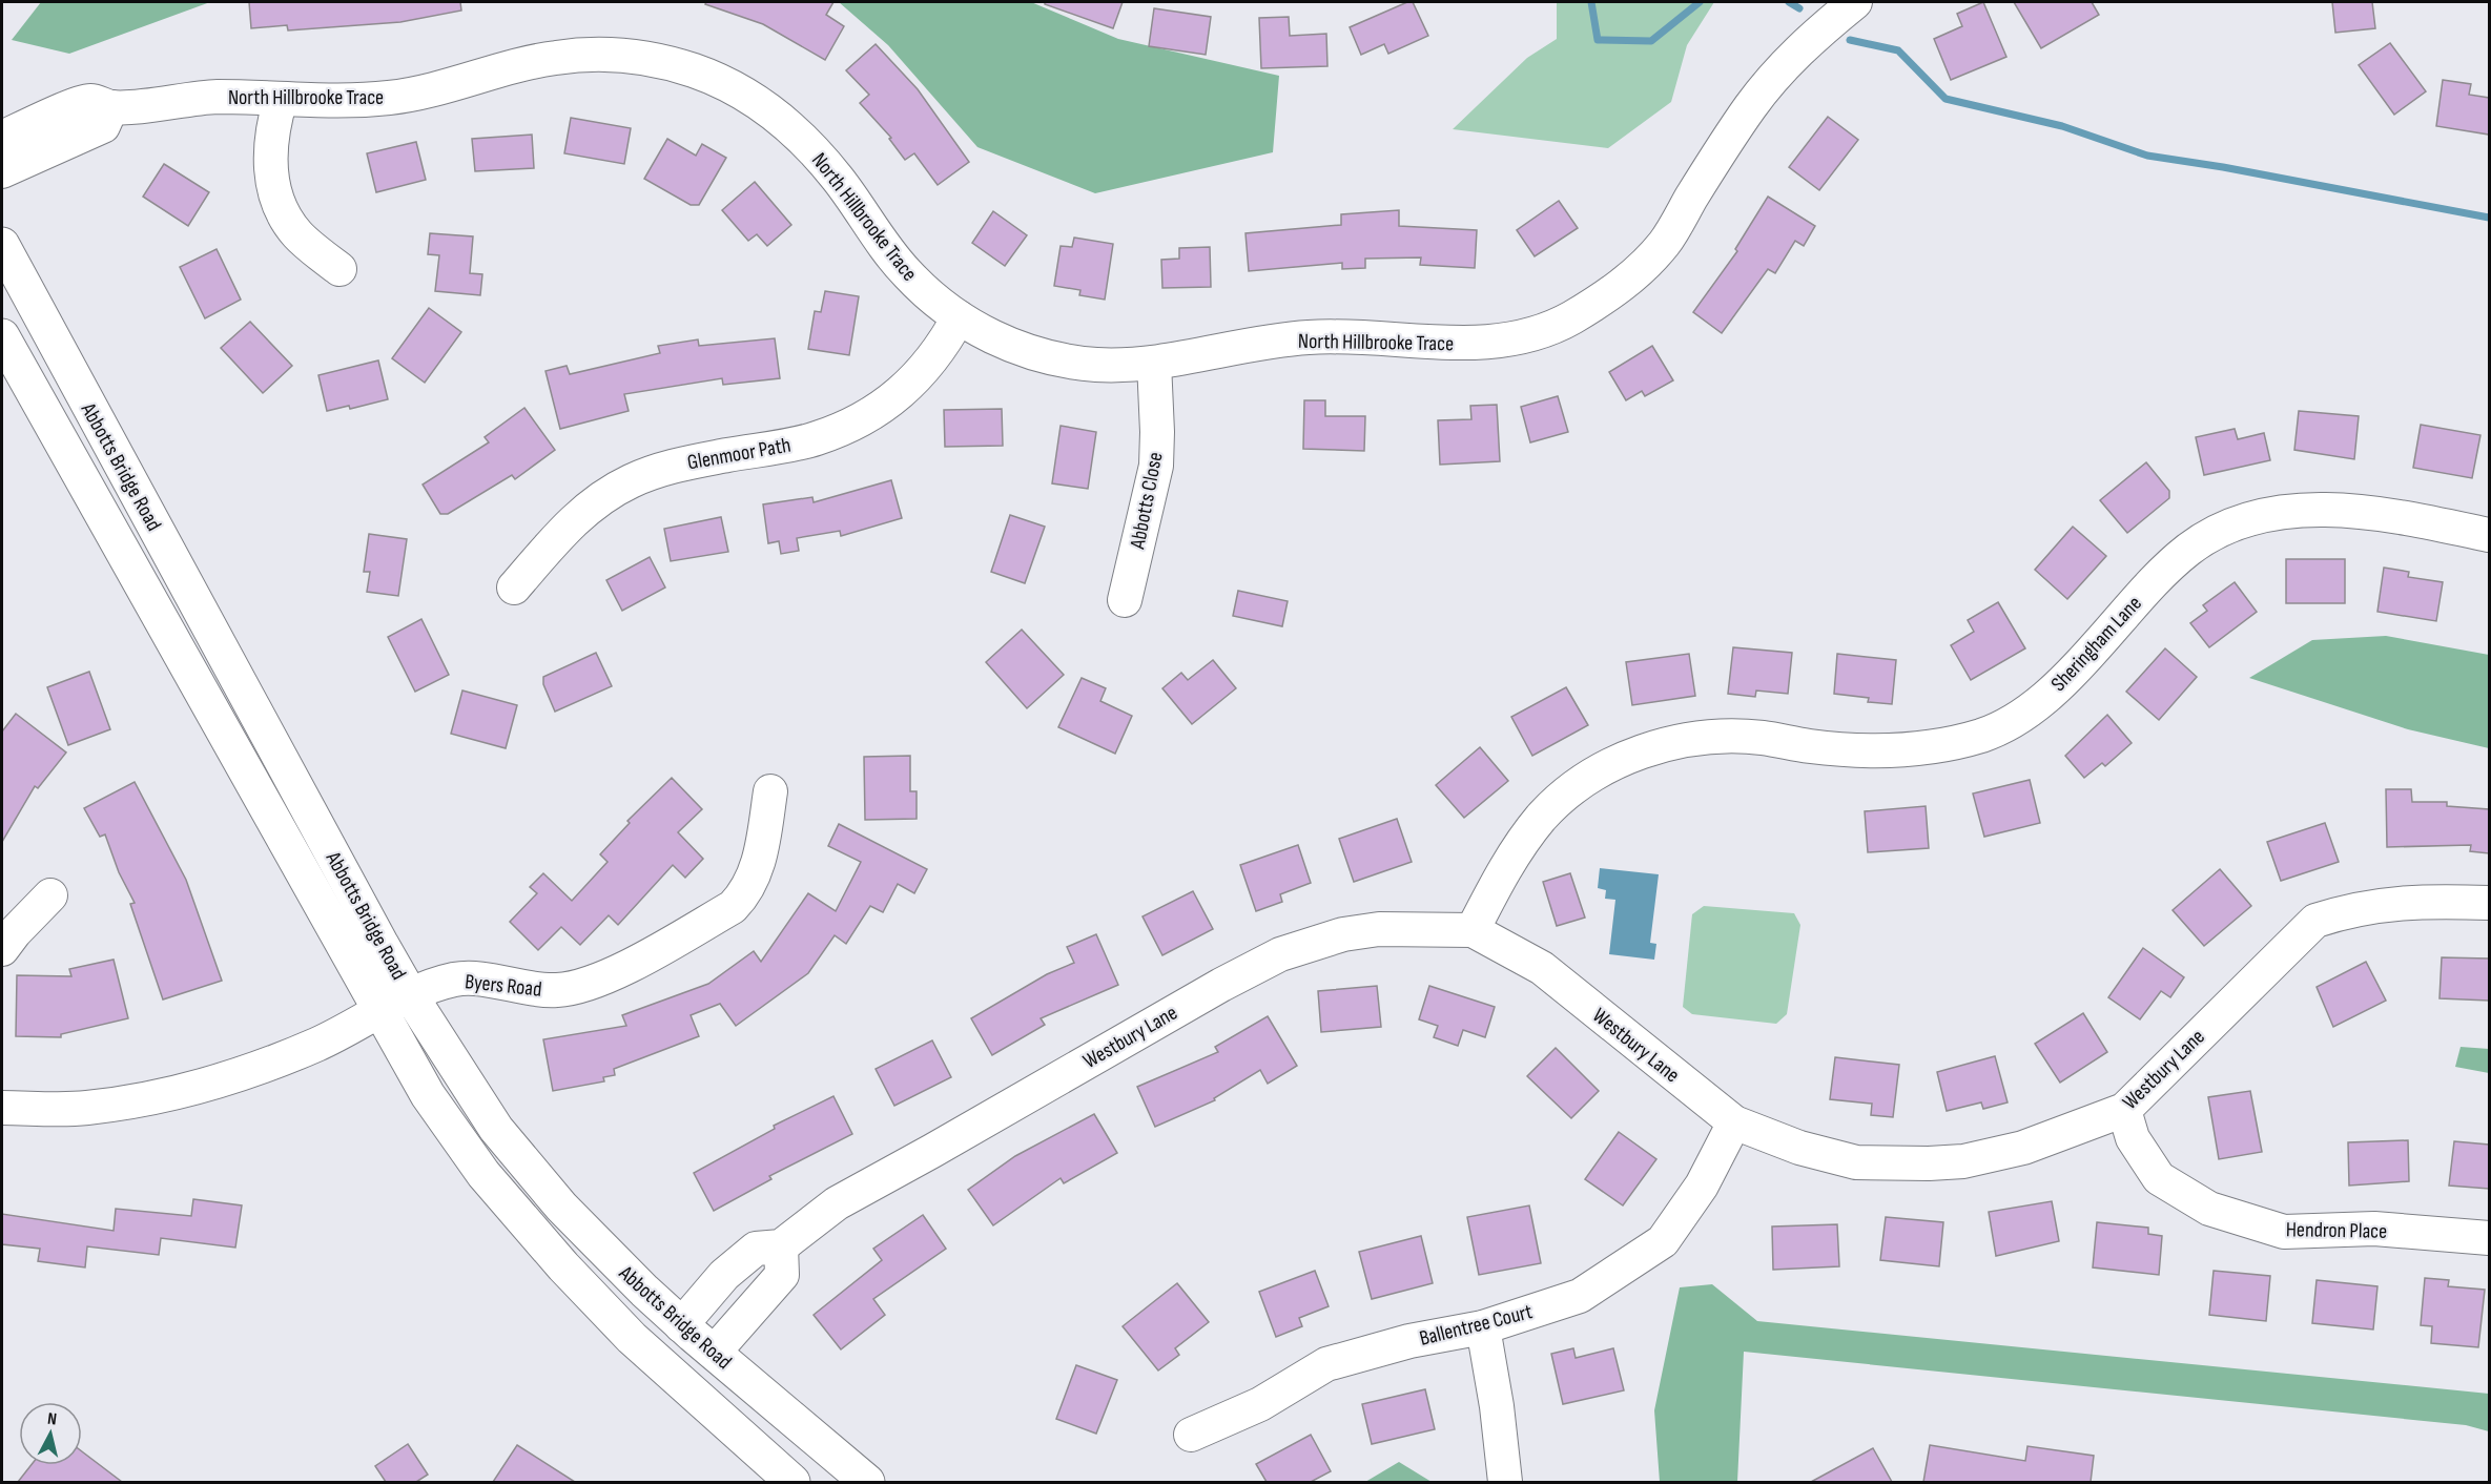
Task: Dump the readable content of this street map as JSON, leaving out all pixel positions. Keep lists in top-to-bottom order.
{
  "streets": {
    "main road": ["Abbotts Bridge Road"],
    "street": [
      "North Hillbrooke Trace",
      "Glenmoor Path",
      "Abbotts Close",
      "Sheringham Lane",
      "Byers Road",
      "Westbury Lane",
      "Hendron Place",
      "Ballentree Court"
    ]
  },
  "crossings": [
    ["North Hillbrooke Trace", "Glenmoor Path"],
    ["North Hillbrooke Trace", "Abbotts Close"],
    ["Abbotts Bridge Road", "Byers Road"],
    ["Abbotts Bridge Road", "Westbury Lane"],
    ["Sheringham Lane", "Westbury Lane"],
    ["Westbury Lane", "Hendron Place"],
    ["Westbury Lane", "Ballentree Court"]
  ],
  "north": "top"
}
